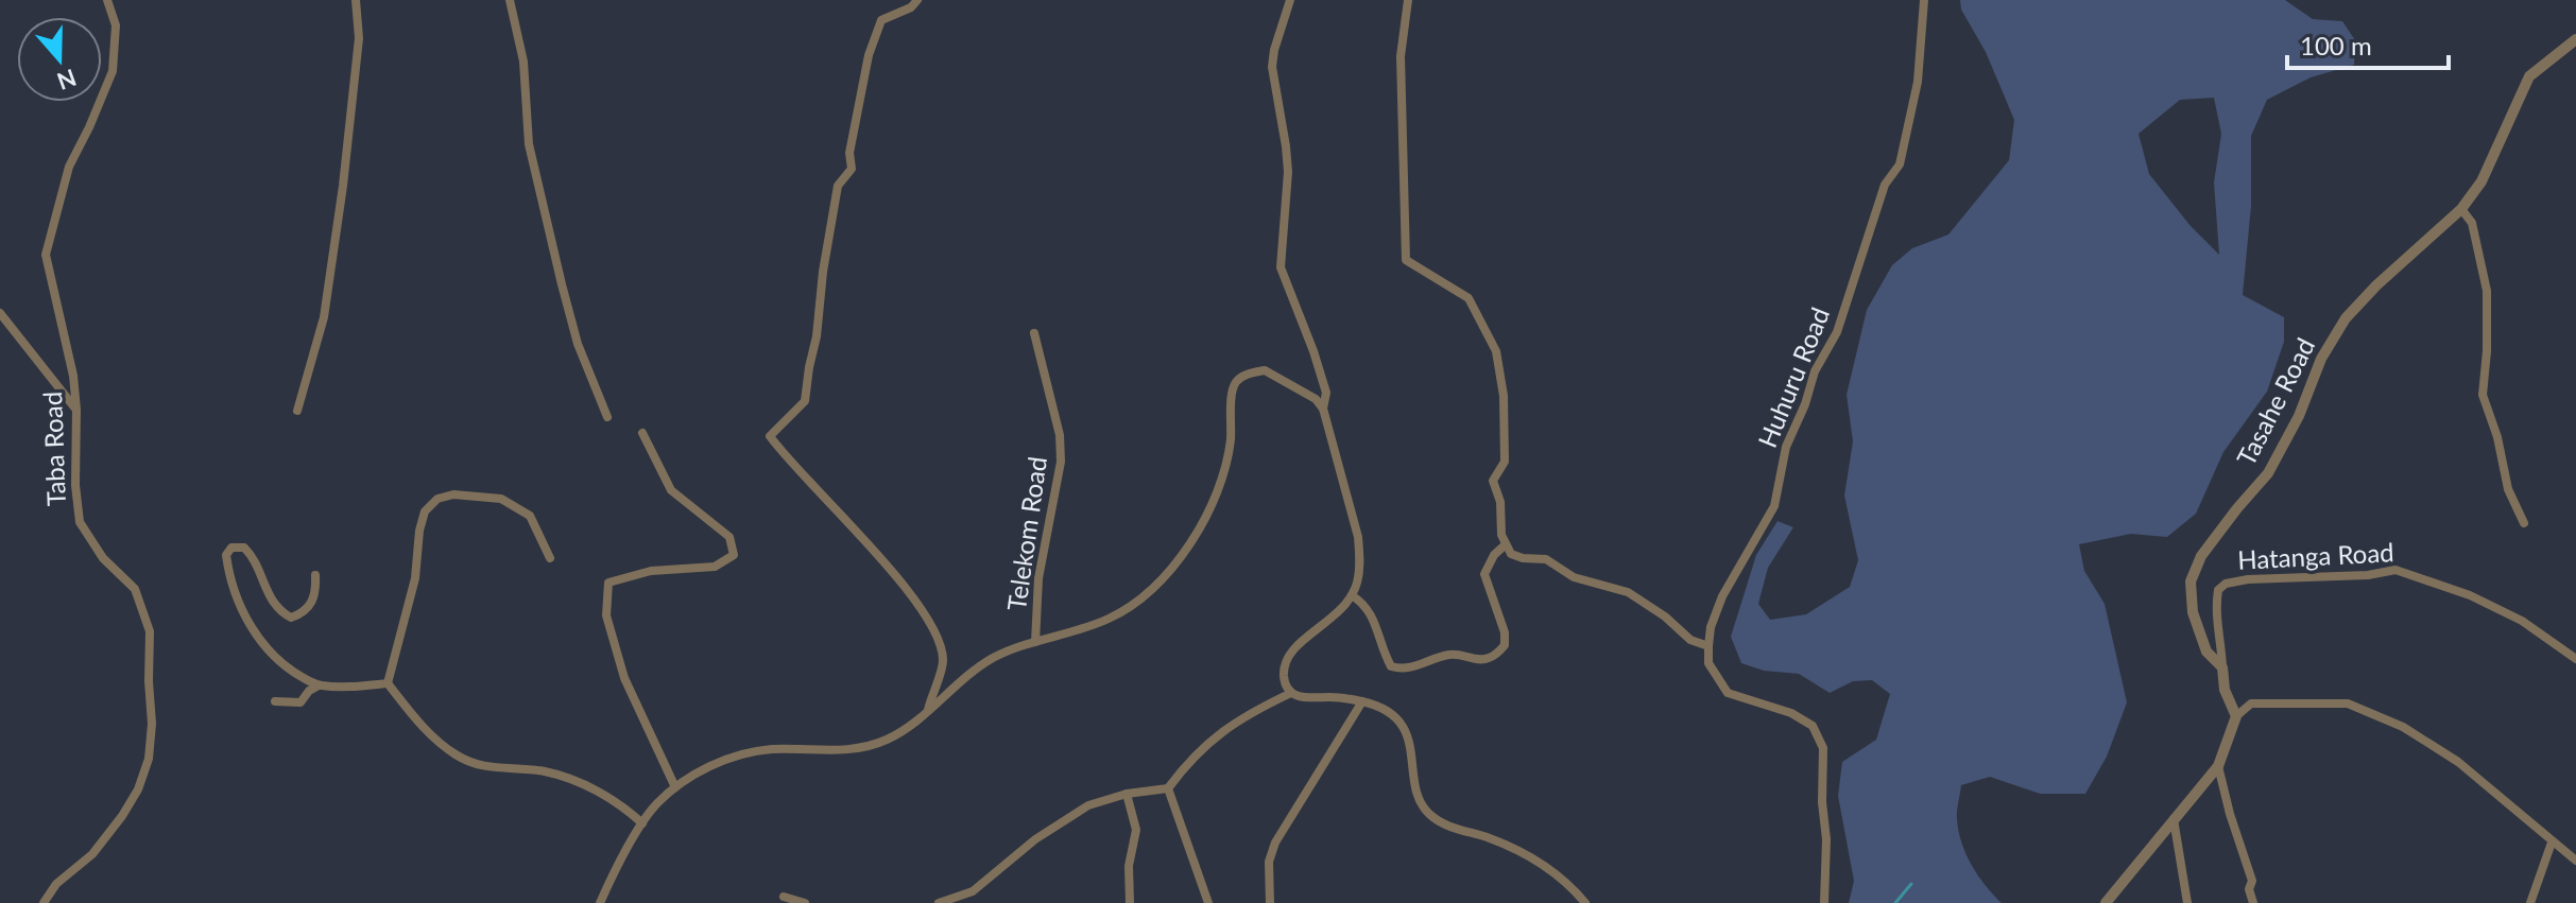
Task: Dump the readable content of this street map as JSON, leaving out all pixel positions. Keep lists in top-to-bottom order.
{
  "streets": {
    "street": [
      "Huhuru Road",
      "Tasahe Road",
      "Taba Road",
      "Telekom Road",
      "Hatanga Road"
    ]
  },
  "crossings": [
    ["Tasahe Road", "Hatanga Road"]
  ],
  "scale_bar": "100 m",
  "north": "bottom"
}
